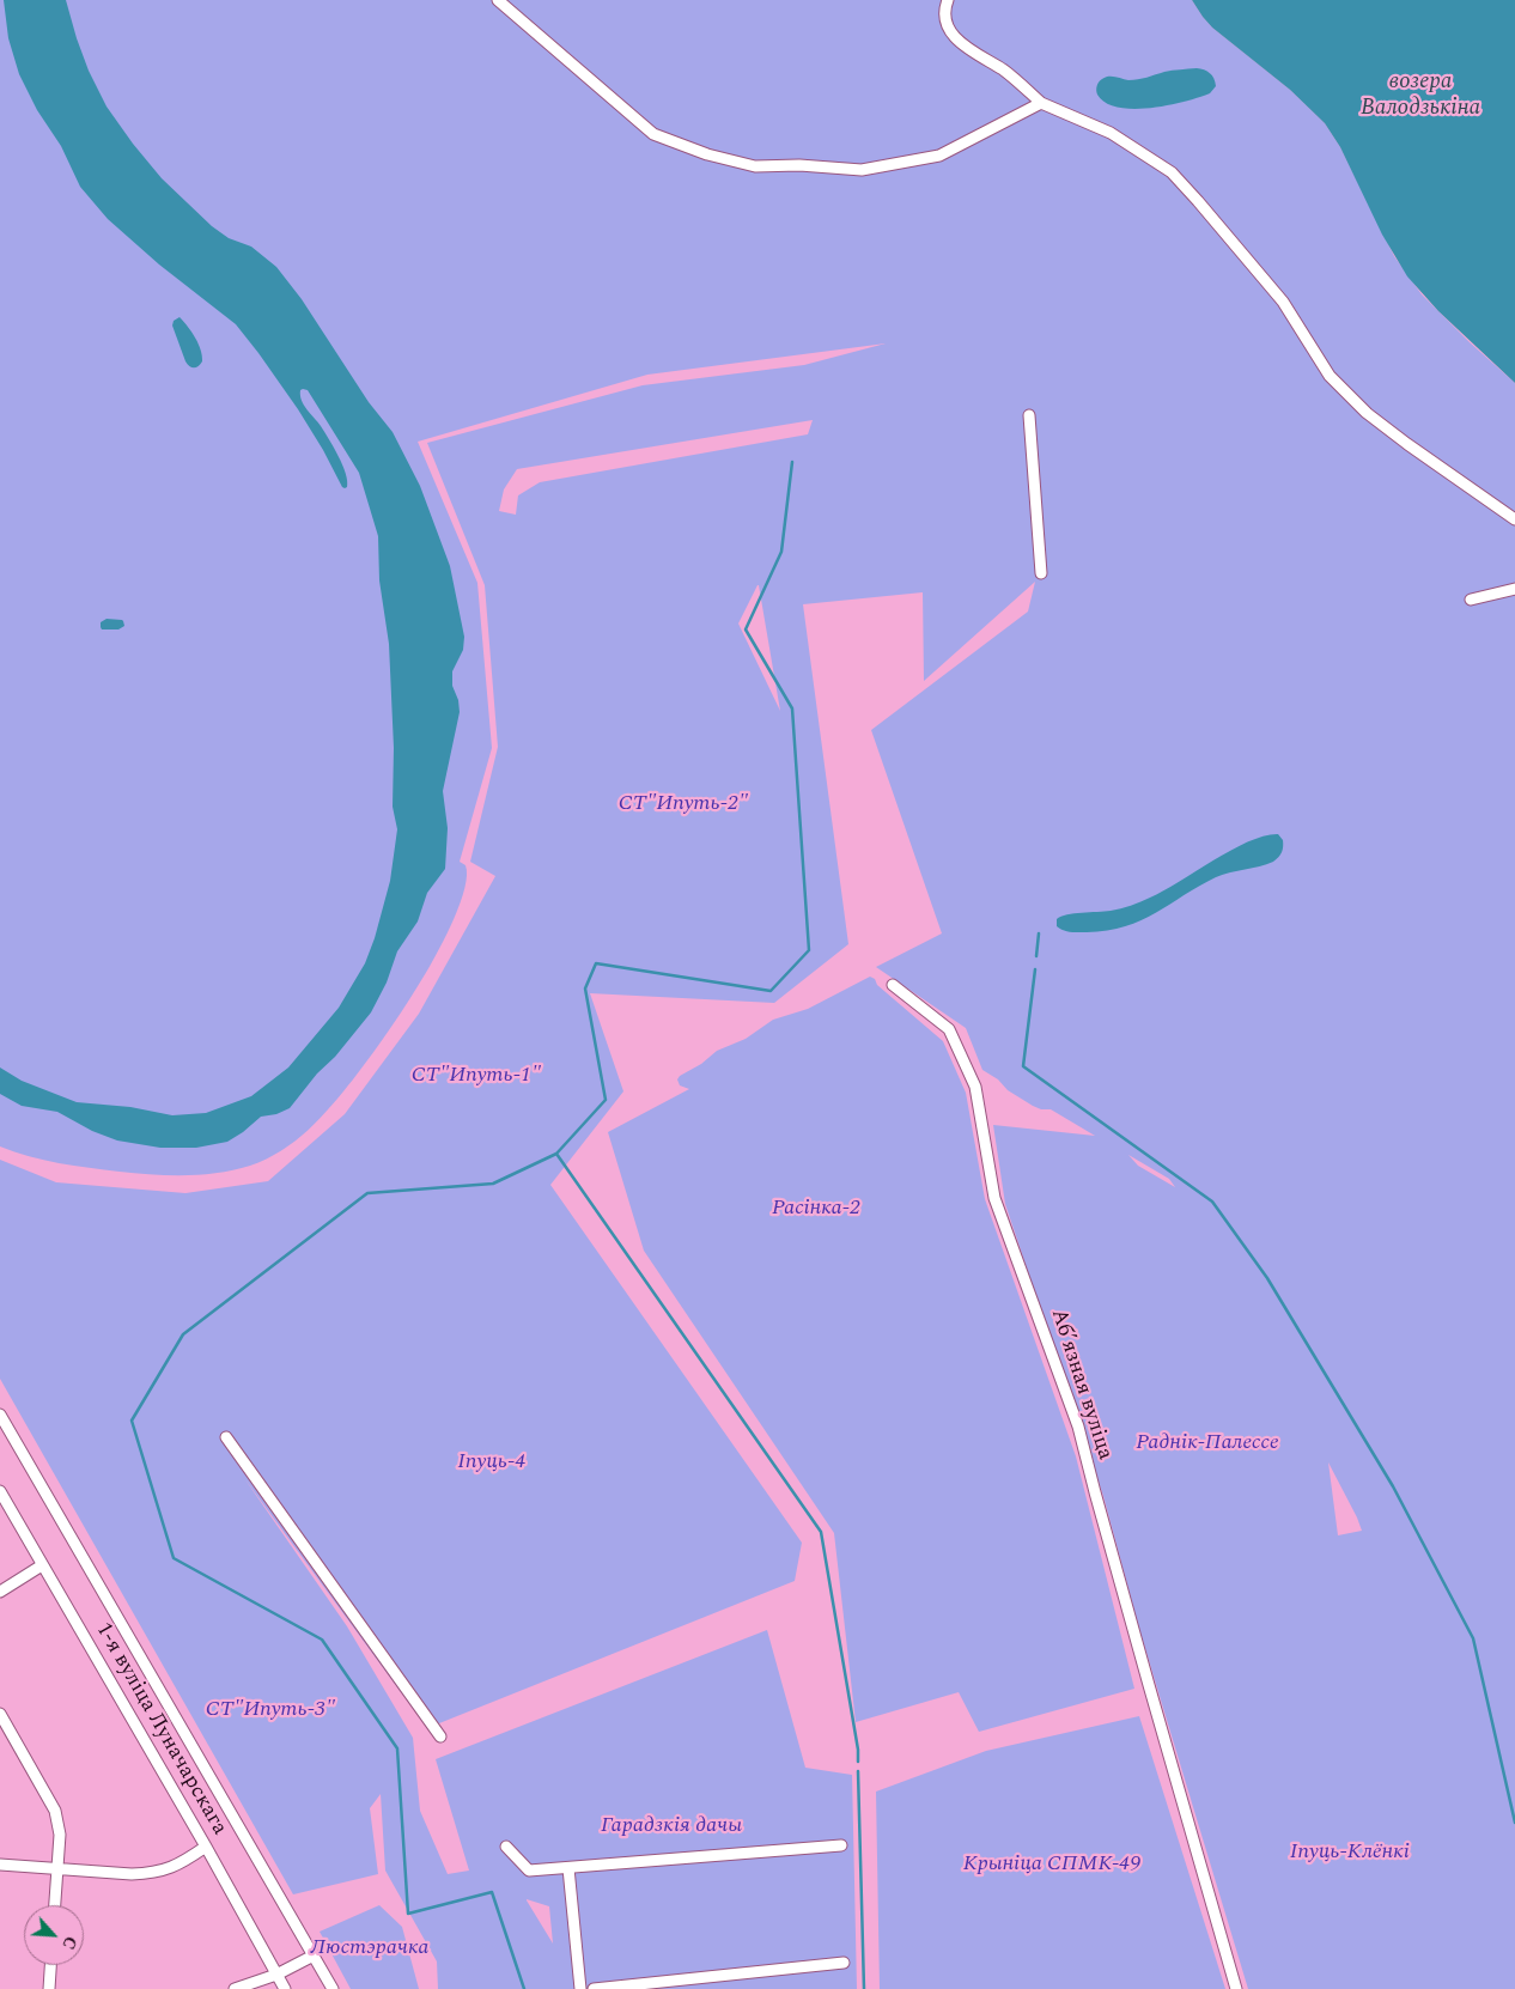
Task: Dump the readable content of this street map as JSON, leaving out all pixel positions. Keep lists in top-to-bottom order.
{
  "streets": {
    "street": ["Абʼязная вуліца", "1-я вуліца Луначарскага"]
  },
  "water": ["возера Валодзькіна"],
  "parks": [
    "СТ\"Ипуть-2\"",
    "СТ\"Ипуть-1\"",
    "Расінка-2",
    "Раднік-Палессе",
    "Іпуць-4",
    "СТ\"Ипуть-3\"",
    "Гарадзкія дачы",
    "Іпуць-Клёнкі",
    "Крыніца СПМК-49",
    "Люстэрачка"
  ],
  "north": "bottom right"
}
